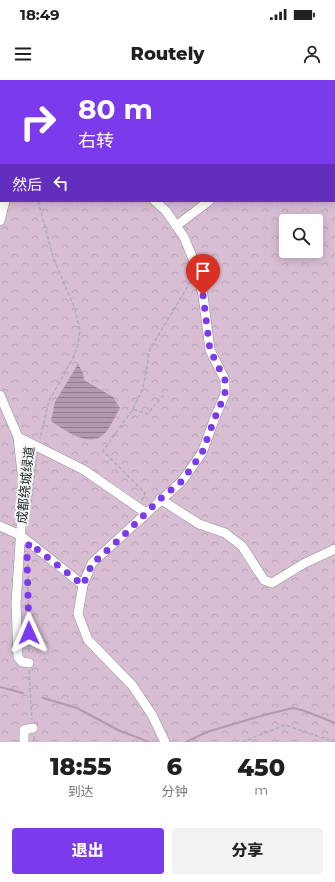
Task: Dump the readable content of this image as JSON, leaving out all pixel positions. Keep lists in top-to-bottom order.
{
  "streets": {
    "path": ["成都绕城绿道"]
  },
  "page": {
    "status": "18:49",
    "header": "Routely",
    "turn": ["80 m", "右转"],
    "then": "然后",
    "eta": [
      "18:55",
      "到达",
      "6",
      "分钟",
      "450",
      "m"
    ],
    "buttons": ["退出", "分享"]
  }
}
